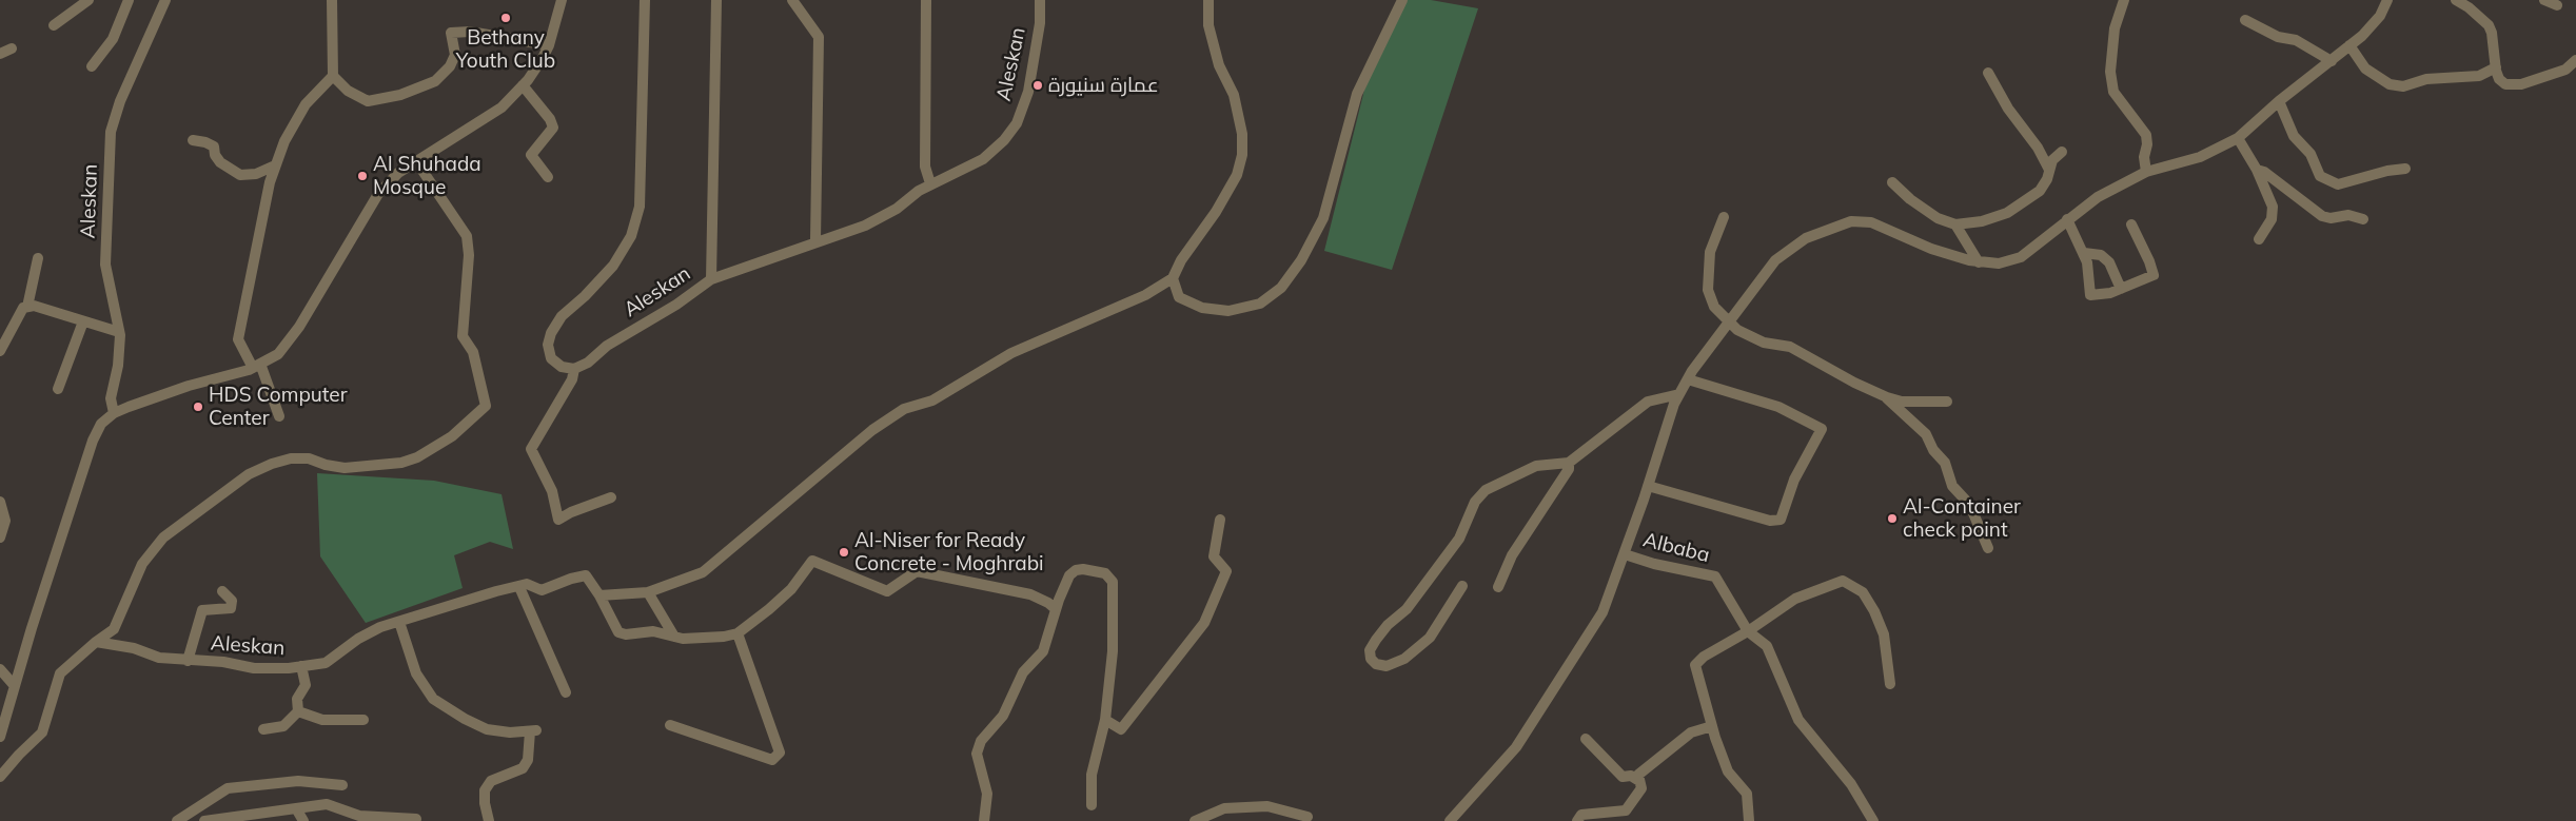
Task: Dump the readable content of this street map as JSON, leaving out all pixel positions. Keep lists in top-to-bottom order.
{
  "streets": {
    "street": ["Aleskan", "Albaba"]
  },
  "places": [
    "Bethany Youth Club",
    "عمارة سنيورة",
    "Al Shuhada Mosque",
    "HDS Computer Center",
    "Al-Container check point",
    "Al-Niser for Ready Concrete - Moghrabi"
  ]
}
